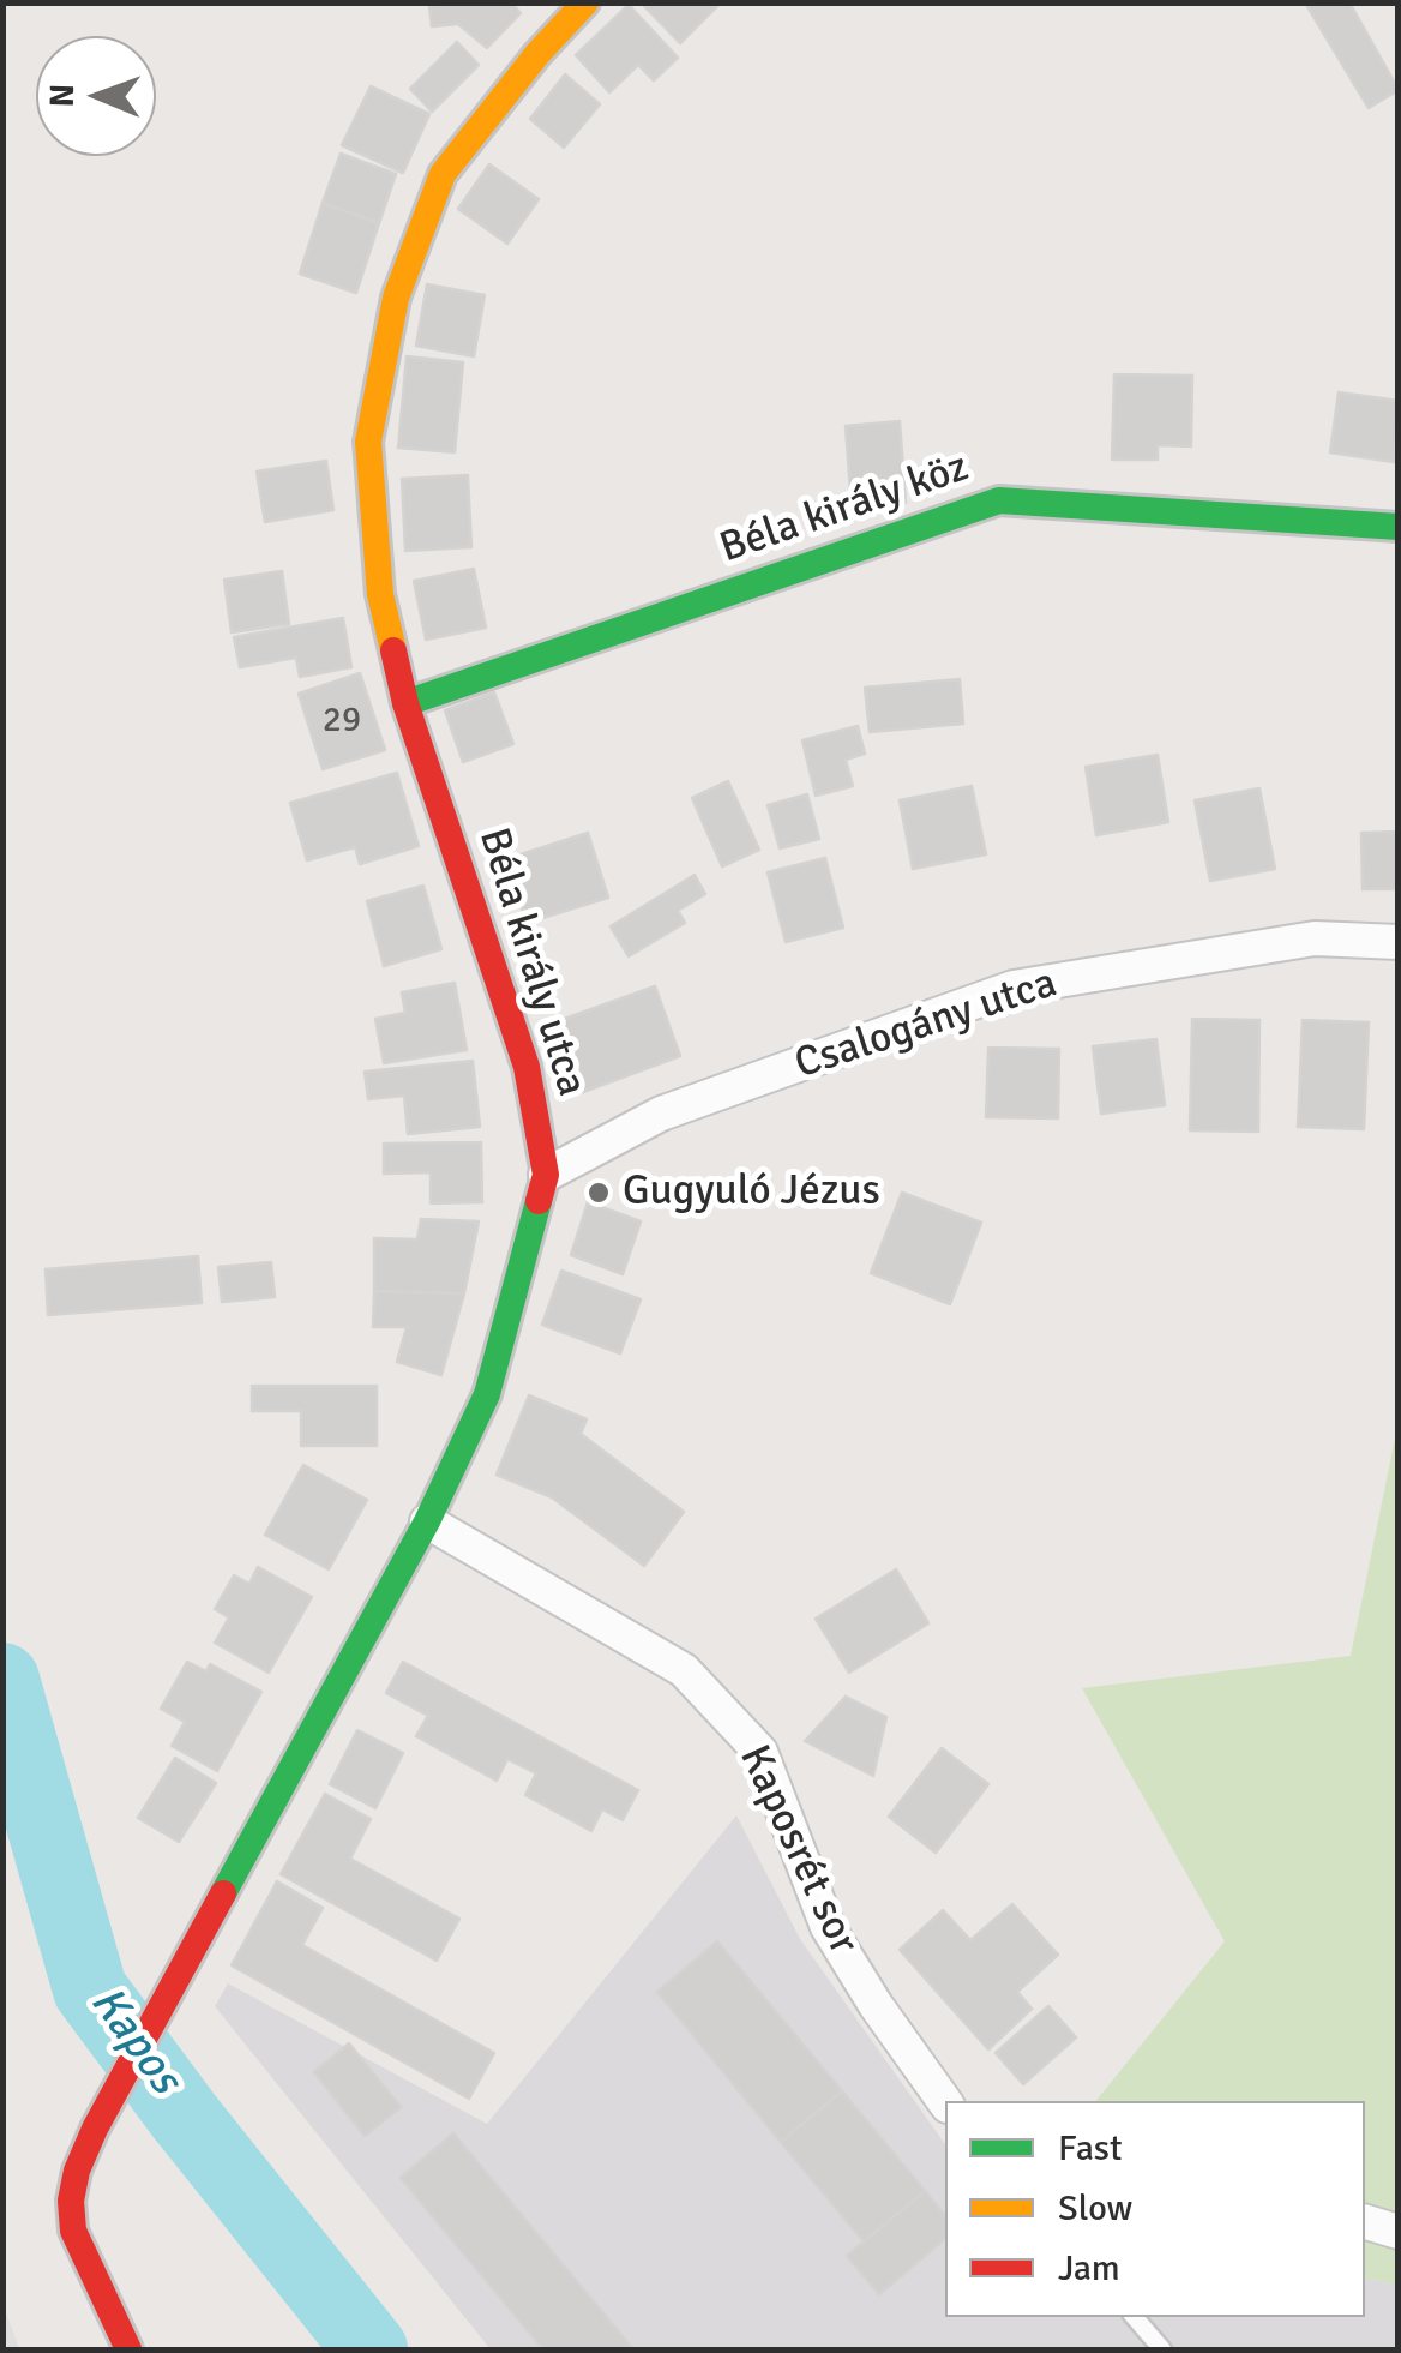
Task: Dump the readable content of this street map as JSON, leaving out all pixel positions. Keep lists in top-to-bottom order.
{
  "streets": {
    "street": [
      "Béla király köz",
      "Béla király utca",
      "Csalogány utca",
      "Kaposrét sor"
    ]
  },
  "crossings": [
    ["Béla király köz", "Béla király utca"],
    ["Béla király utca", "Csalogány utca"],
    ["Béla király utca", "Kaposrét sor"]
  ],
  "water": ["Kapos"],
  "places": ["Gugyuló Jézus"],
  "house_numbers": ["29"],
  "legend": ["Fast", "Slow", "Jam"],
  "north": "left"
}
